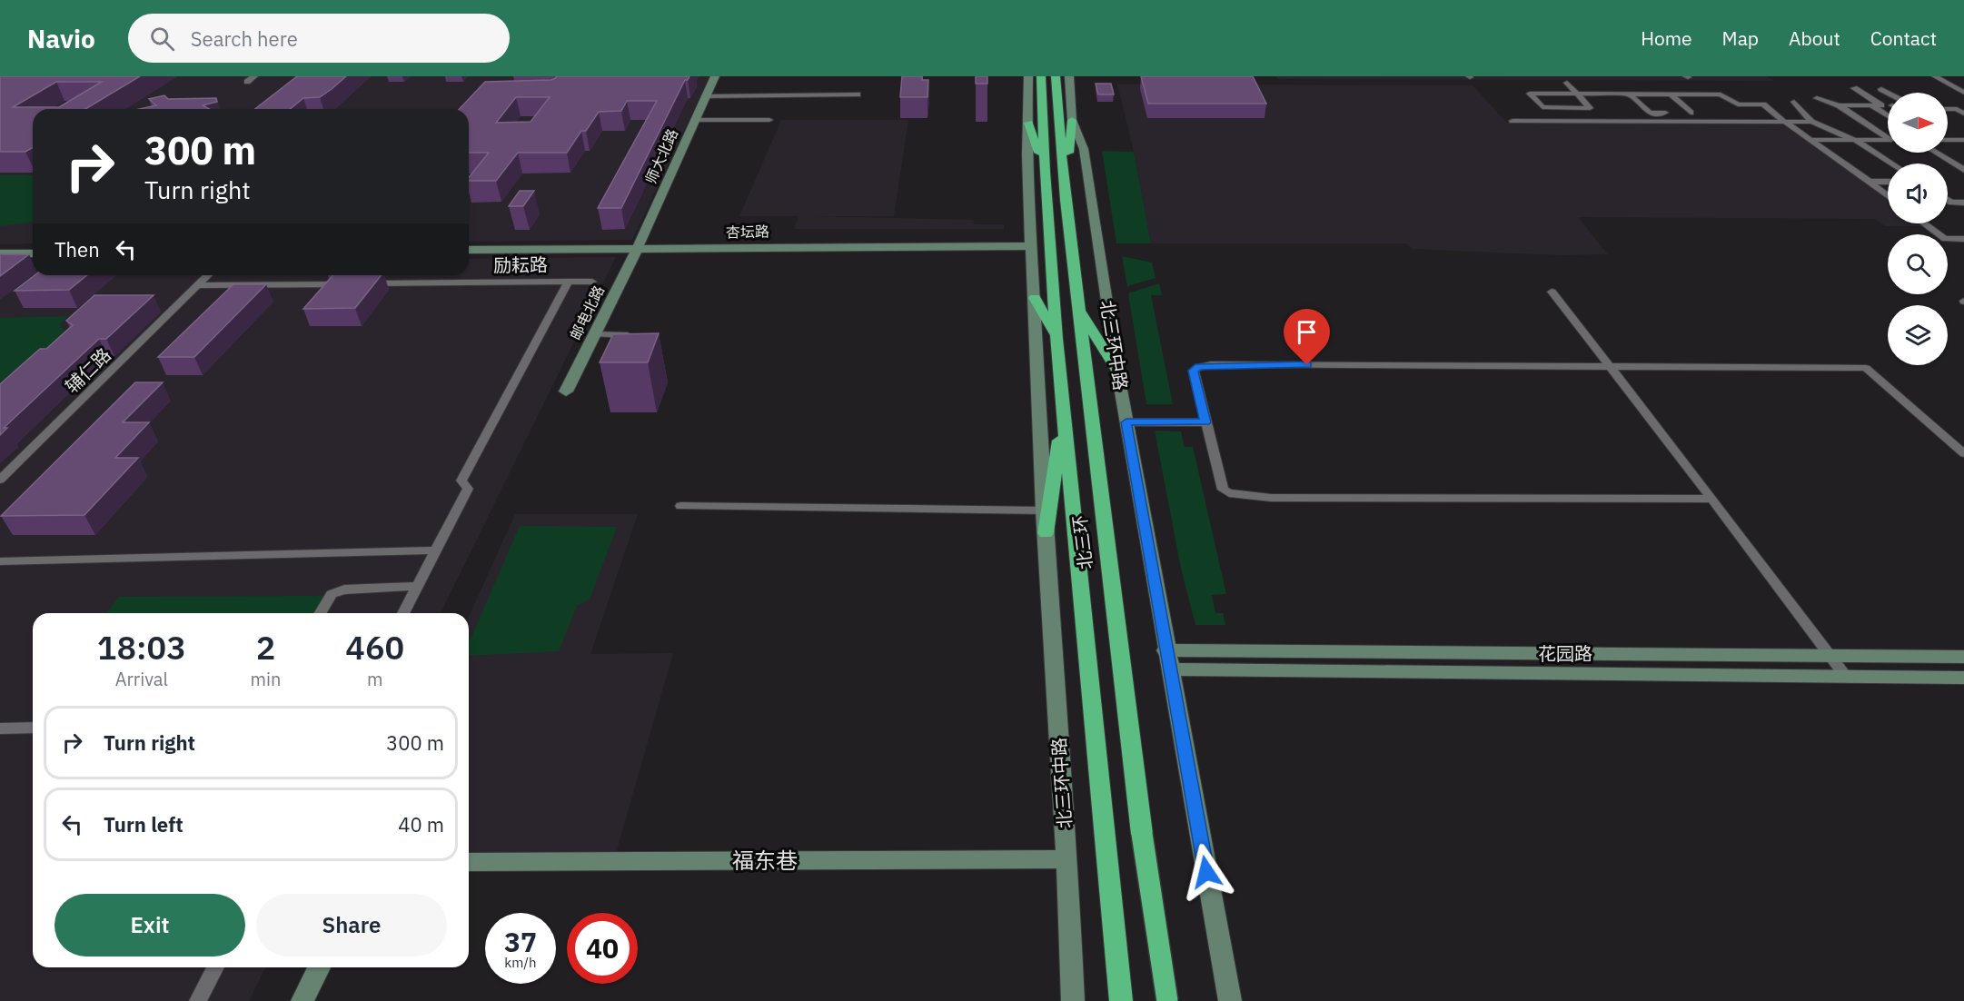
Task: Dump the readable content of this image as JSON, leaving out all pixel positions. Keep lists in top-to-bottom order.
{
  "streets": {
    "highway": ["北三环"],
    "street": [
      "师大北路",
      "杏坛路",
      "励耘路",
      "邮电北路",
      "北三环中路",
      "辅仁路",
      "花园路",
      "福东巷"
    ]
  },
  "crossings": [
    ["师大北路", "杏坛路"],
    ["师大北路", "邮电北路"],
    ["杏坛路", "邮电北路"],
    ["杏坛路", "北三环中路"],
    ["北三环中路", "花园路"],
    ["北三环中路", "福东巷"]
  ],
  "north": "right",
  "page": {
    "header": "Navio",
    "search": "Search here",
    "nav": [
      "Home",
      "Map",
      "About",
      "Contact"
    ],
    "turn": ["300 m", "Turn right"],
    "then": "Then",
    "eta": [
      "18:03",
      "Arrival",
      "2",
      "min",
      "460",
      "m"
    ],
    "list": [
      {
        "name": "Turn right",
        "value": "300 m"
      },
      {
        "name": "Turn left",
        "value": "40 m"
      }
    ],
    "buttons": ["Exit", "Share"],
    "speed": "37 km/h",
    "limit": "40"
  }
}
